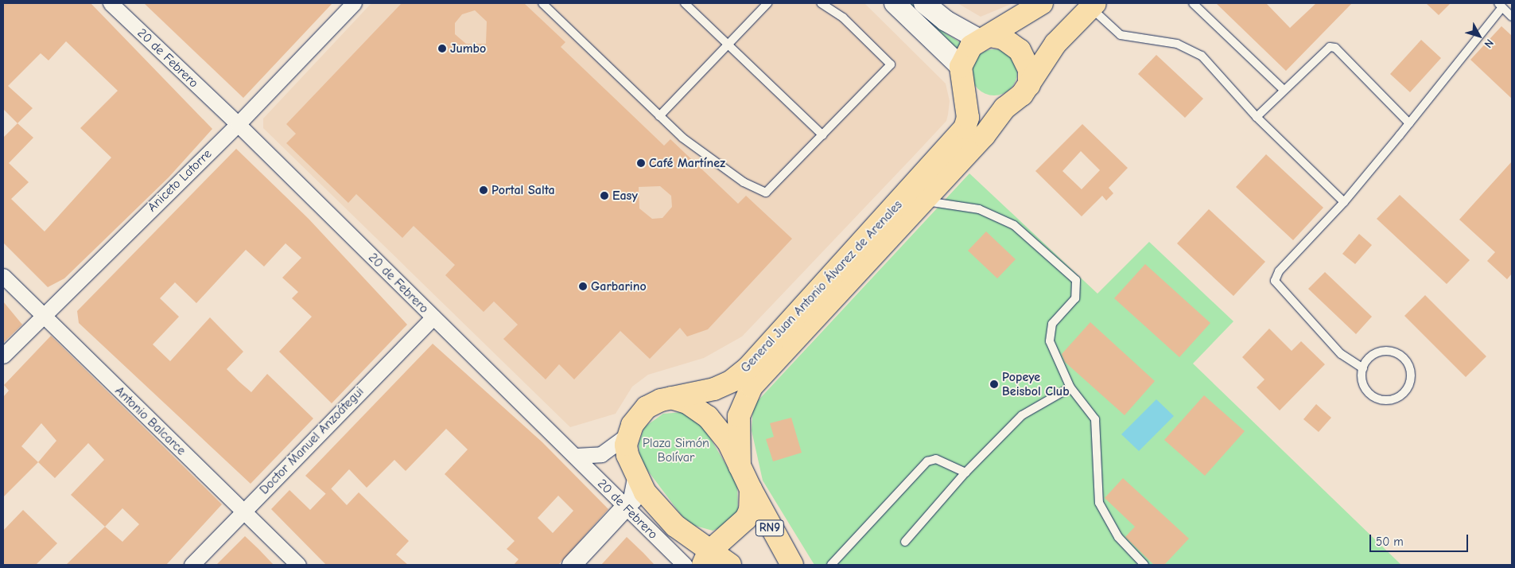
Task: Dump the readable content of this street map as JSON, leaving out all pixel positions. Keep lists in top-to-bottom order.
{
  "streets": {
    "main road": ["General Juan Antonio Álvarez de Arenales", "RN9"],
    "street": [
      "20 de Febrero",
      "Aniceto Latorre",
      "Antonio Balcarce",
      "Doctor Manuel Anzoátegui"
    ]
  },
  "crossings": [
    ["20 de Febrero", "Aniceto Latorre"],
    ["20 de Febrero", "General Juan Antonio Álvarez de Arenales"],
    ["20 de Febrero", "Doctor Manuel Anzoátegui"],
    ["Aniceto Latorre", "Antonio Balcarce"],
    ["Antonio Balcarce", "Doctor Manuel Anzoátegui"]
  ],
  "parks": ["Plaza Simón Bolívar"],
  "places": [
    "Jumbo",
    "Café Martínez",
    "Portal Salta",
    "Easy",
    "Garbarino",
    "Popeye Beisbol Club"
  ],
  "scale_bar": "50 m",
  "north": "bottom right"
}
